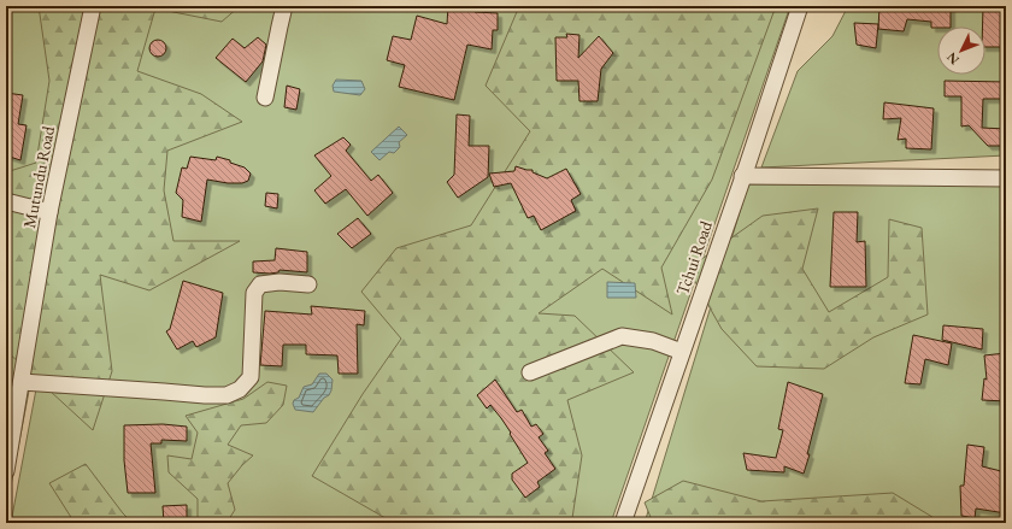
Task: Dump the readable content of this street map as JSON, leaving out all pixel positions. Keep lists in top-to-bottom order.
{
  "streets": {
    "street": ["Mutundu Road", "Tchui Road"]
  },
  "north": "bottom left"
}
